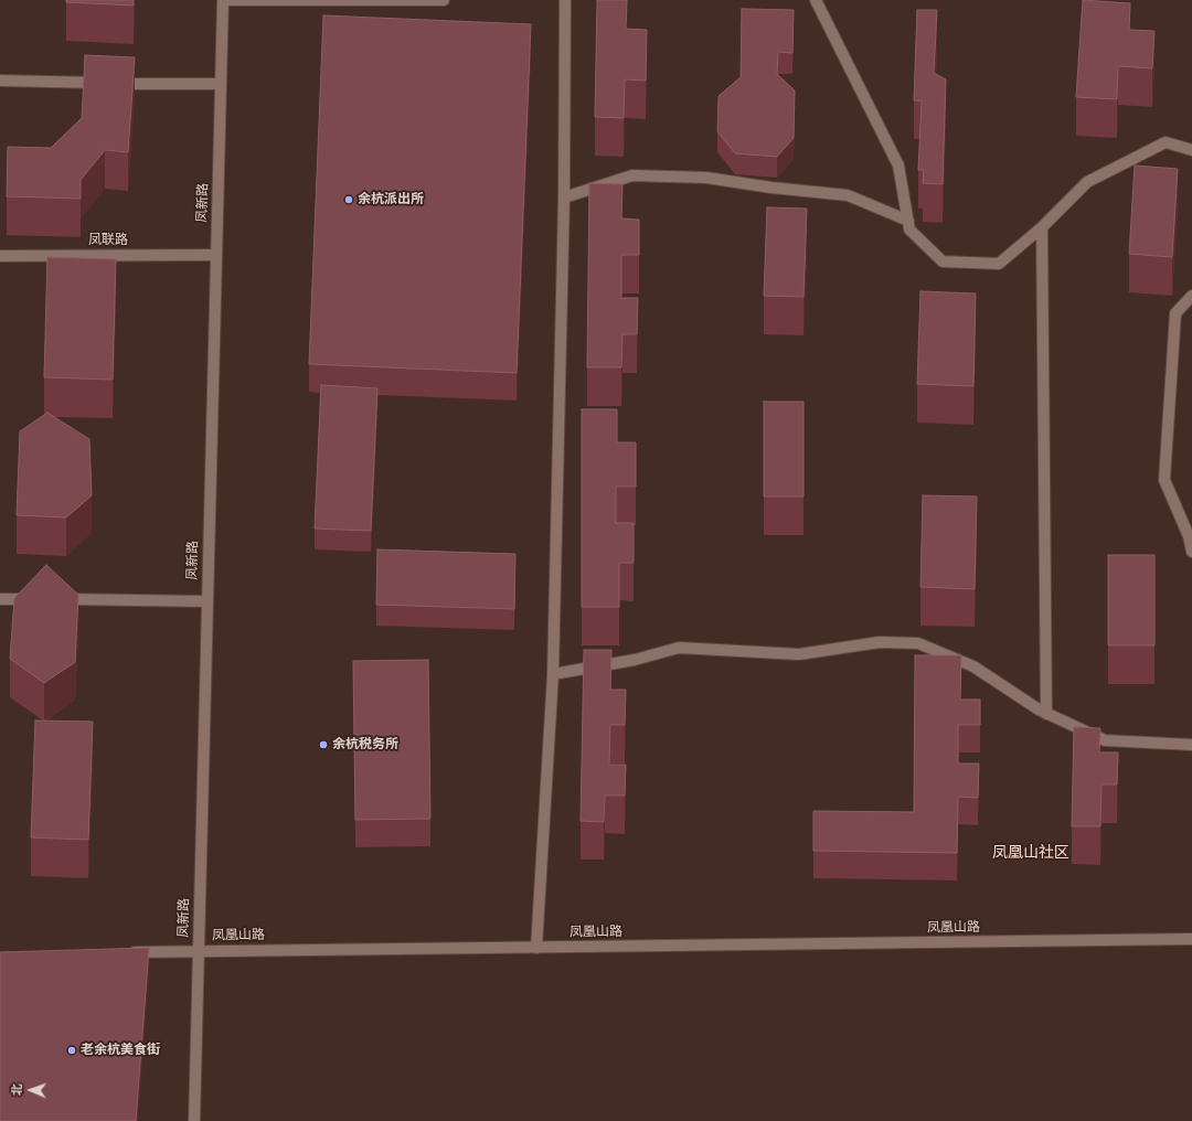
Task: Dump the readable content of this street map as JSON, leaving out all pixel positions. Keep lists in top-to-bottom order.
{
  "streets": {
    "street": ["凤新路", "凤联路", "凤凰山路"]
  },
  "crossings": [
    ["凤新路", "凤联路"],
    ["凤新路", "凤凰山路"]
  ],
  "districts": ["凤凰山社区"],
  "places": ["余杭派出所", "余杭税务所", "老余杭美食街"],
  "north": "left"
}
